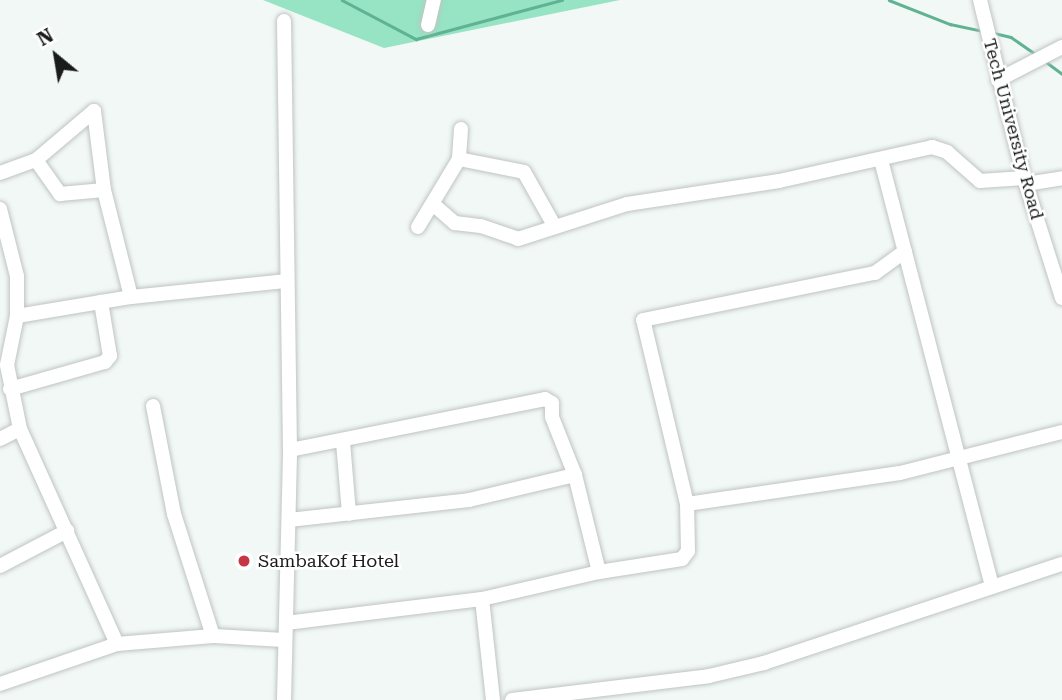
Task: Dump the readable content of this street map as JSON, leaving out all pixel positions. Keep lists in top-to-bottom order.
{
  "streets": {
    "street": ["Tech University Road"]
  },
  "places": ["SambaKof Hotel"],
  "north": "top left"
}
